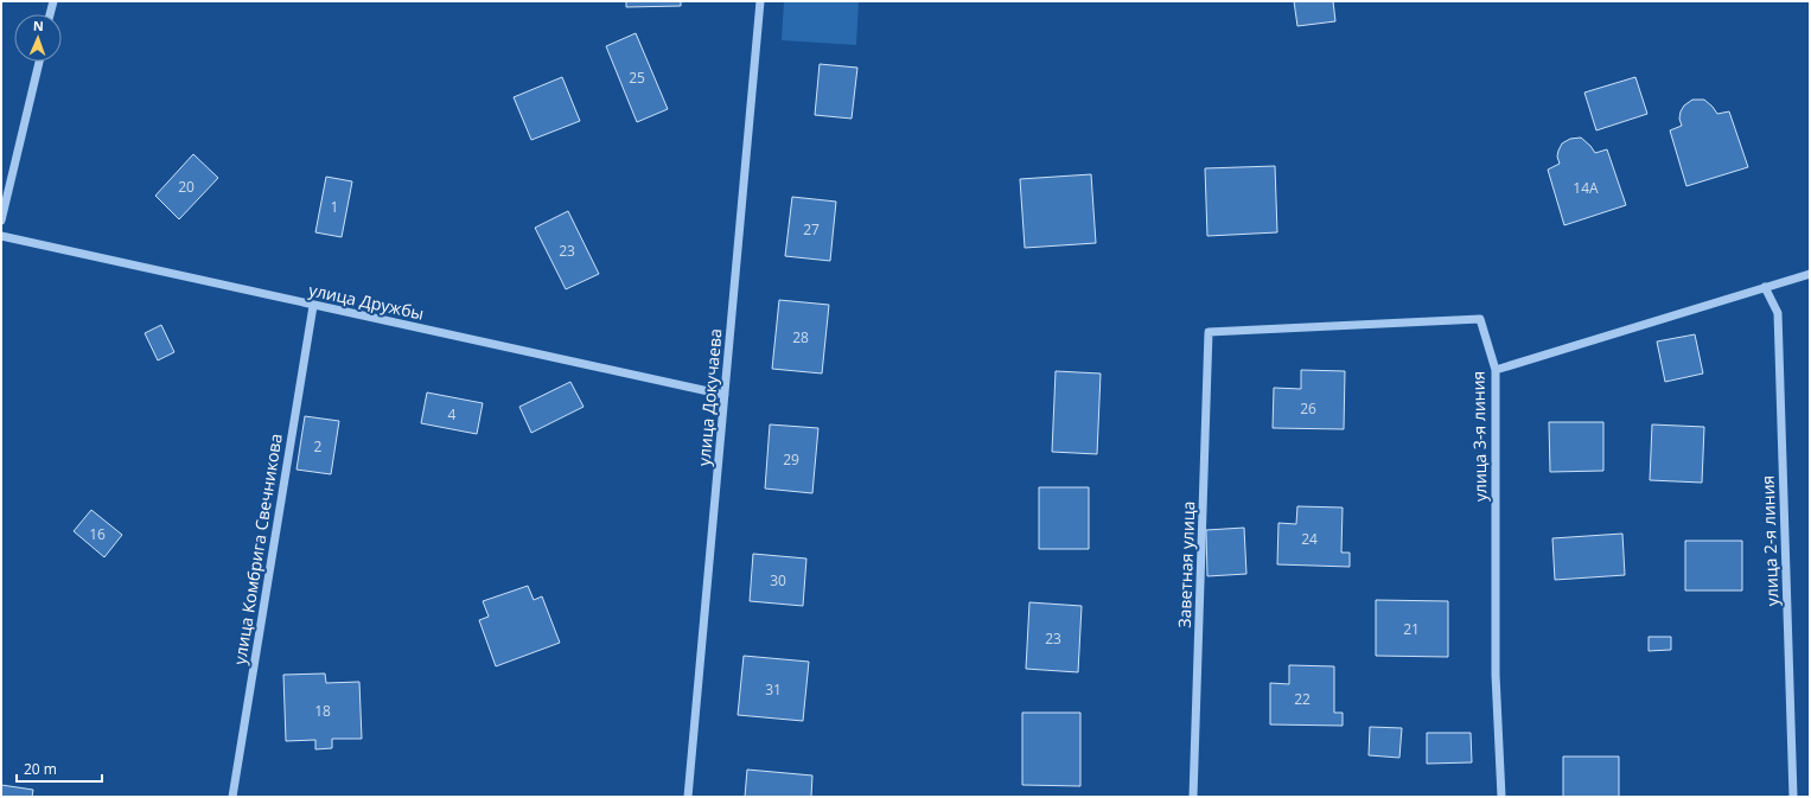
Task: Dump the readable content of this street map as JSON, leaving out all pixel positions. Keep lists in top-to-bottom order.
{
  "streets": {
    "street": [
      "улица Дружбы",
      "улица Докучаева",
      "улица 3-я линия",
      "улица 2-я линия",
      "улица Комбрига Свечникова",
      "Заветная улица"
    ]
  },
  "crossings": [
    ["улица Дружбы", "улица Докучаева"],
    ["улица Дружбы", "улица Комбрига Свечникова"],
    ["улица 3-я линия", "Заветная улица"]
  ],
  "house_numbers": [
    "25",
    "20",
    "14А",
    "1",
    "27",
    "23",
    "28",
    "26",
    "4",
    "2",
    "29",
    "16",
    "24",
    "30",
    "21",
    "23",
    "31",
    "22",
    "18"
  ],
  "scale_bar": "20 m",
  "north": "top"
}
